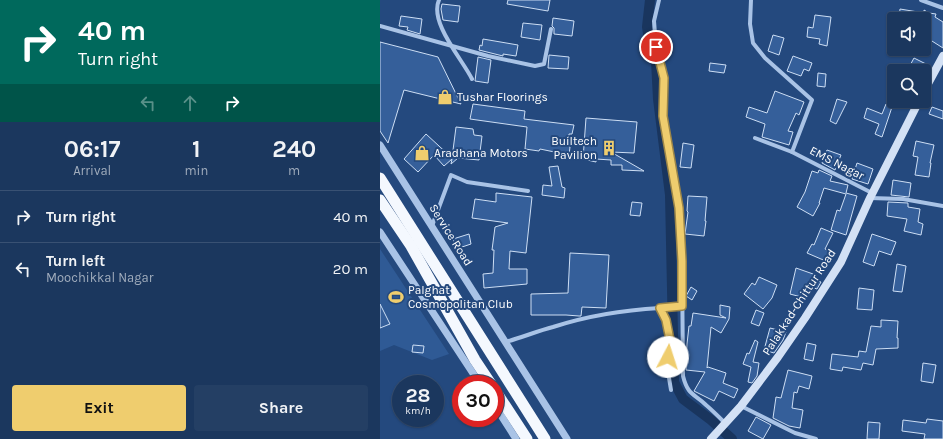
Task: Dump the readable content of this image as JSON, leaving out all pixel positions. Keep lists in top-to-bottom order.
{
  "streets": {
    "main road": ["Palakkad-Chittur Road"],
    "street": ["EMS Nagar", "Service Road"]
  },
  "crossings": [
    ["EMS Nagar", "Palakkad-Chittur Road"]
  ],
  "places": {
    "shop": ["Tushar Floorings", "Aradhana Motors"],
    "building": ["Builtech Pavilion"],
    "sports": ["Palghat Cosmopolitan Club"]
  },
  "page": {
    "turn": ["40 m", "Turn right"],
    "eta": [
      "06:17",
      "Arrival",
      "1",
      "min",
      "240",
      "m"
    ],
    "list": [
      {
        "name": "Turn right",
        "value": "40 m"
      },
      {
        "name": "Turn left",
        "note": "Moochikkal Nagar",
        "value": "20 m"
      }
    ],
    "speed": "28 km/h",
    "limit": "30",
    "buttons": ["Exit", "Share"]
  }
}
